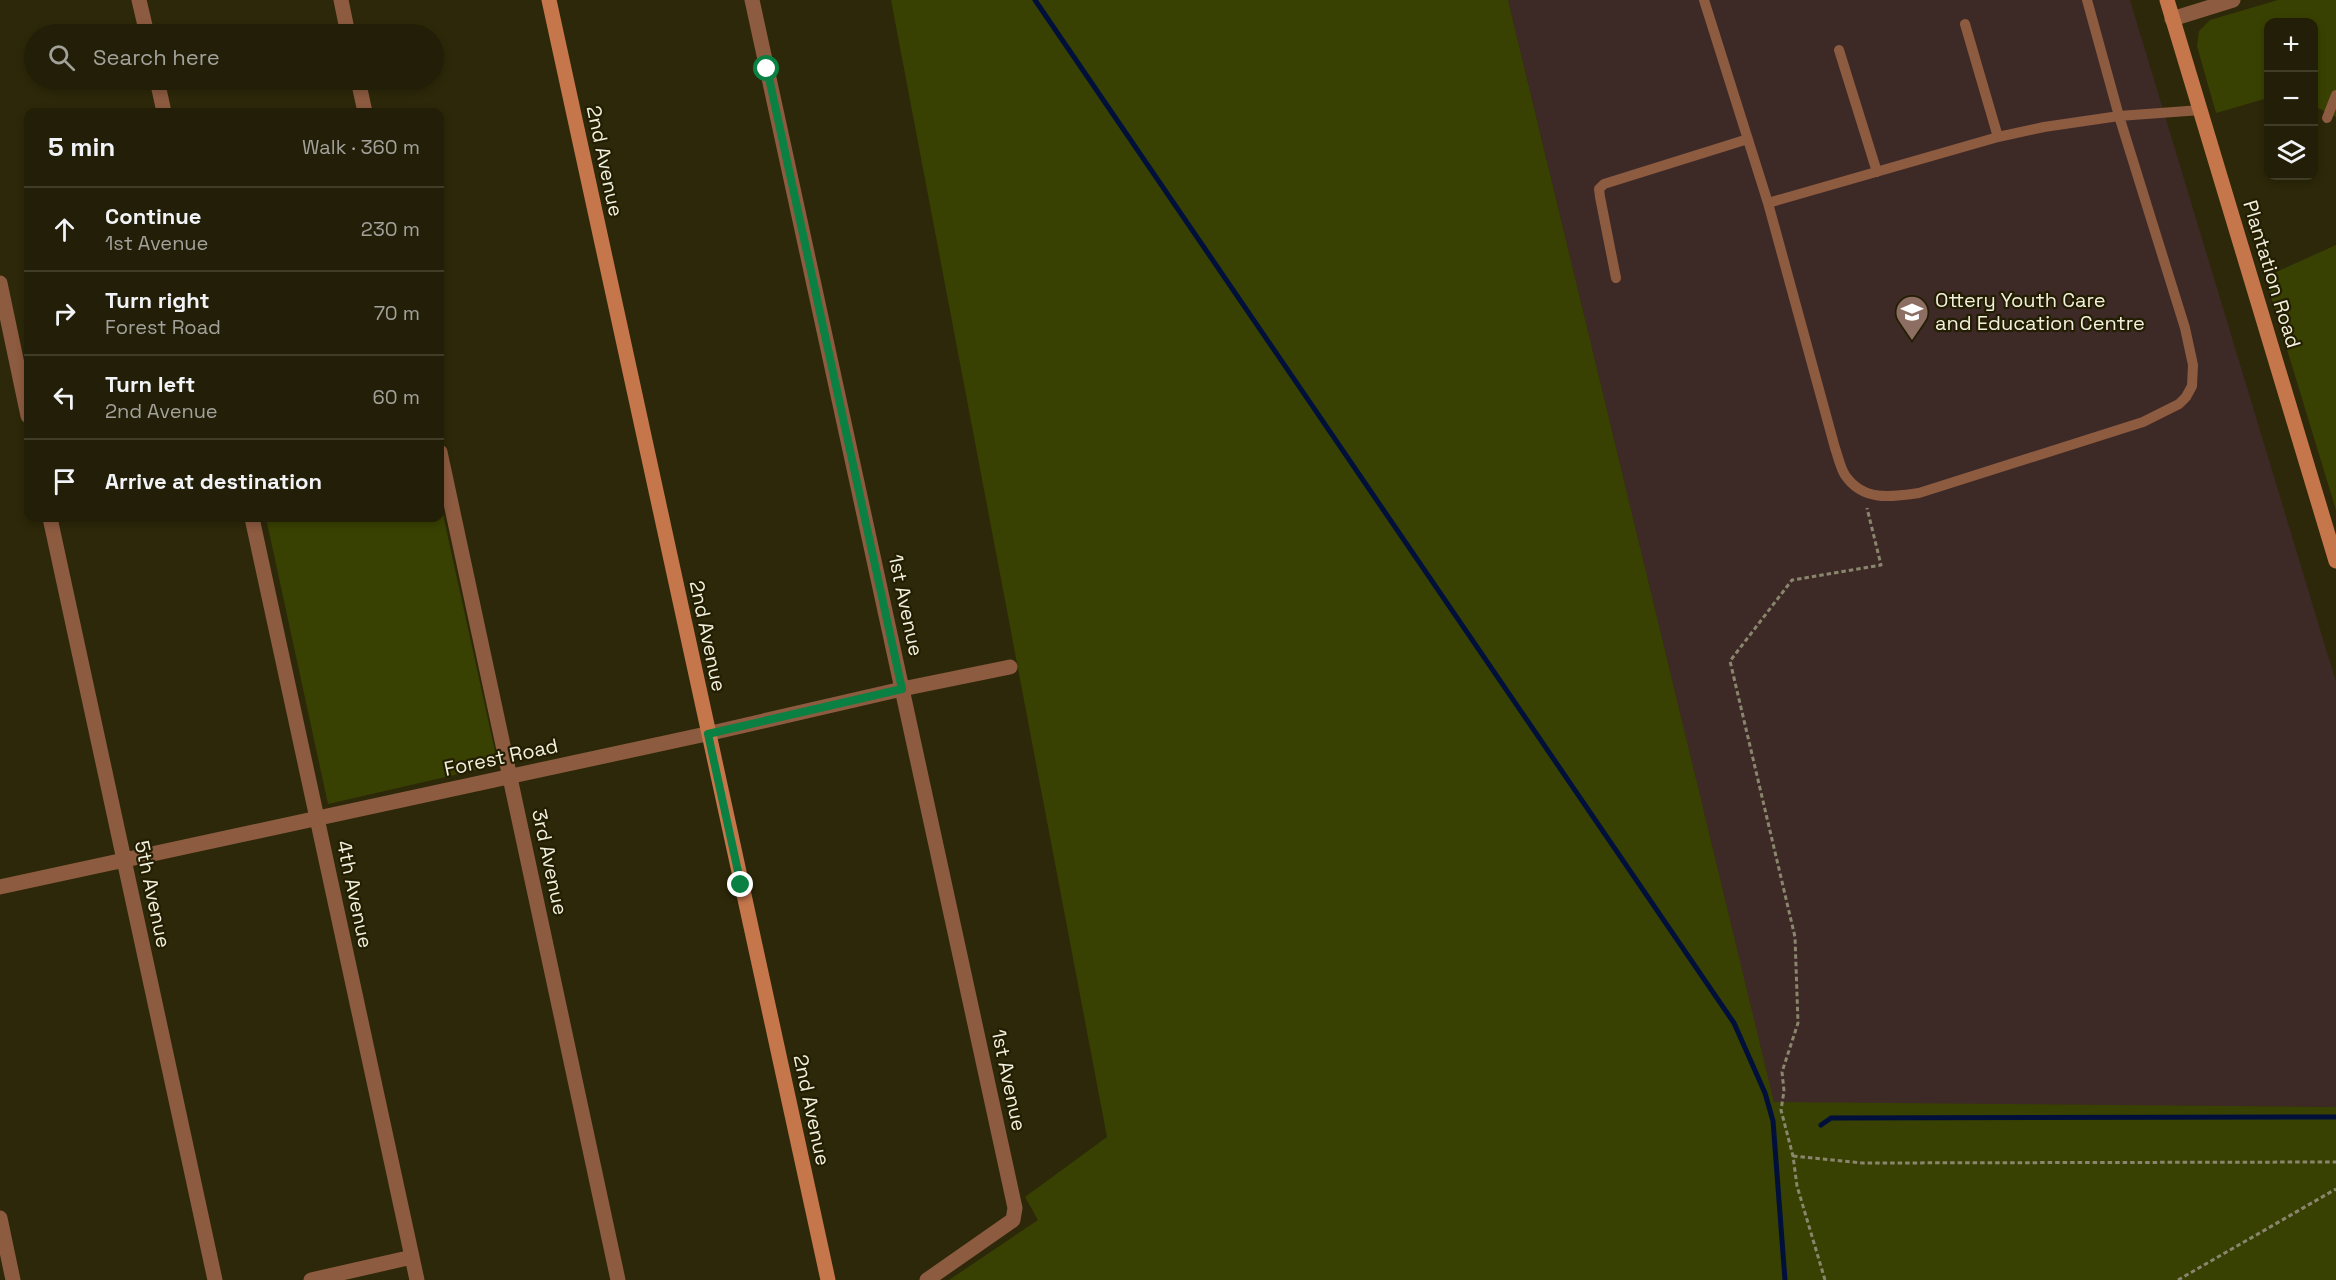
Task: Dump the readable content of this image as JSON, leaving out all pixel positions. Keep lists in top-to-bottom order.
{
  "streets": {
    "street": [
      "2nd Avenue",
      "Plantation Road",
      "1st Avenue",
      "Forest Road",
      "3rd Avenue",
      "5th Avenue",
      "4th Avenue"
    ]
  },
  "crossings": [
    ["2nd Avenue", "Forest Road"],
    ["1st Avenue", "Forest Road"],
    ["Forest Road", "3rd Avenue"],
    ["Forest Road", "5th Avenue"],
    ["Forest Road", "4th Avenue"]
  ],
  "places": {
    "school or university": ["Ottery Youth Care and Education Centre"]
  },
  "page": {
    "map_buttons": ["+", "−"],
    "search": "Search here",
    "heading": ["5 min", "Walk · 360 m"],
    "list": [
      ["Continue", "1st Avenue", "230 m"],
      ["Turn right", "Forest Road", "70 m"],
      ["Turn left", "2nd Avenue", "60 m"],
      "Arrive at destination"
    ]
  }
}
